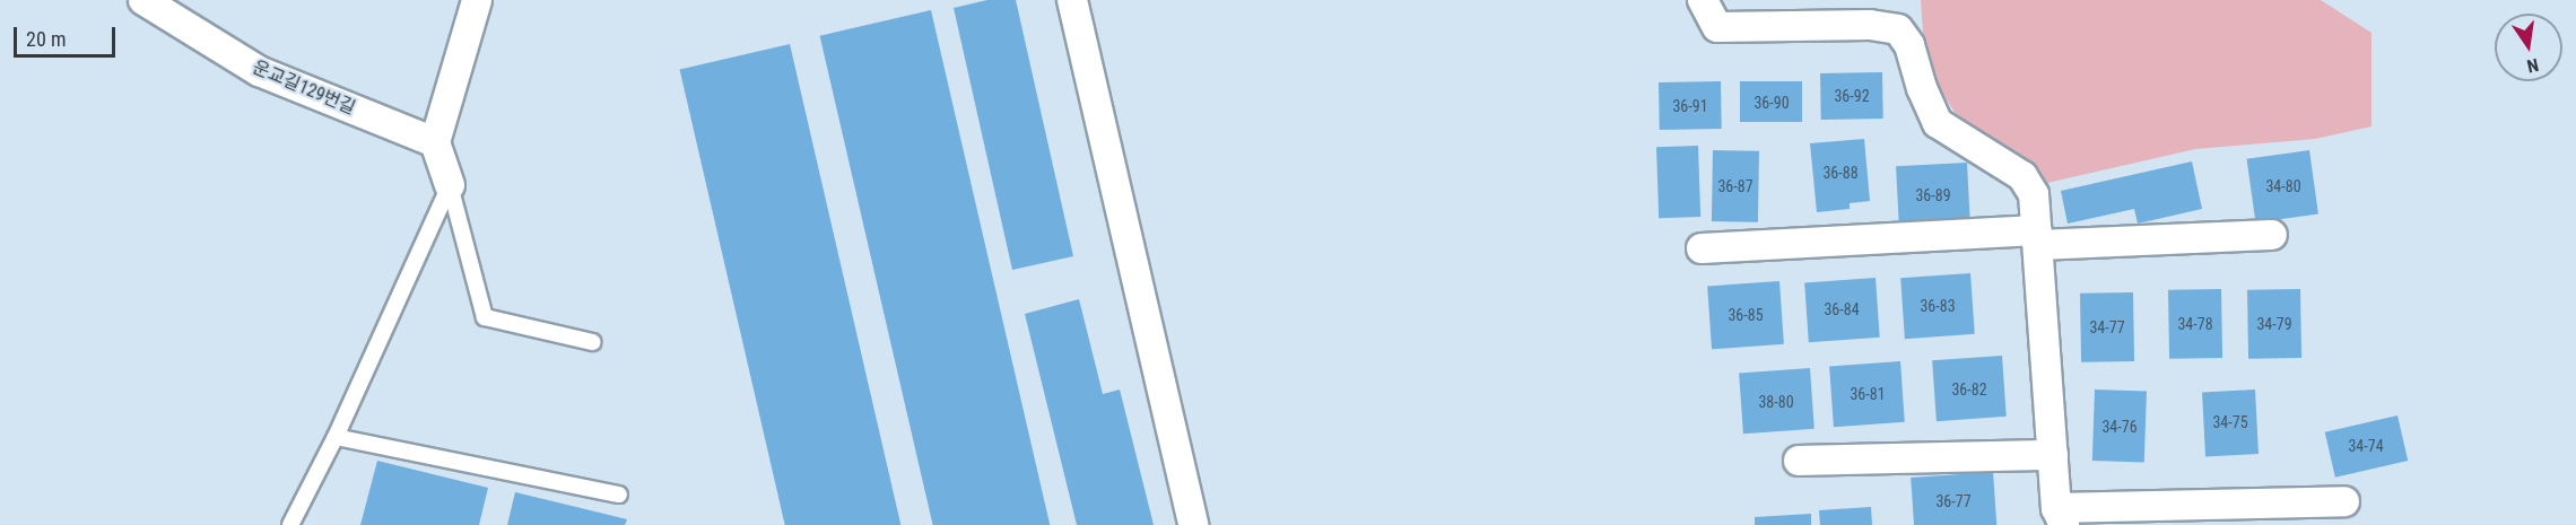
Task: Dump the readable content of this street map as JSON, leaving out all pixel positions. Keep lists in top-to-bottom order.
{
  "streets": {
    "street": ["운교길129번길"]
  },
  "house_numbers": [
    "36-92",
    "36-90",
    "36-91",
    "36-88",
    "36-87",
    "34-80",
    "36-89",
    "36-83",
    "36-84",
    "36-85",
    "34-78",
    "34-79",
    "34-77",
    "36-82",
    "36-81",
    "38-80",
    "34-75",
    "34-76",
    "34-74",
    "36-77"
  ],
  "scale_bar": "20 m",
  "north": "bottom"
}
